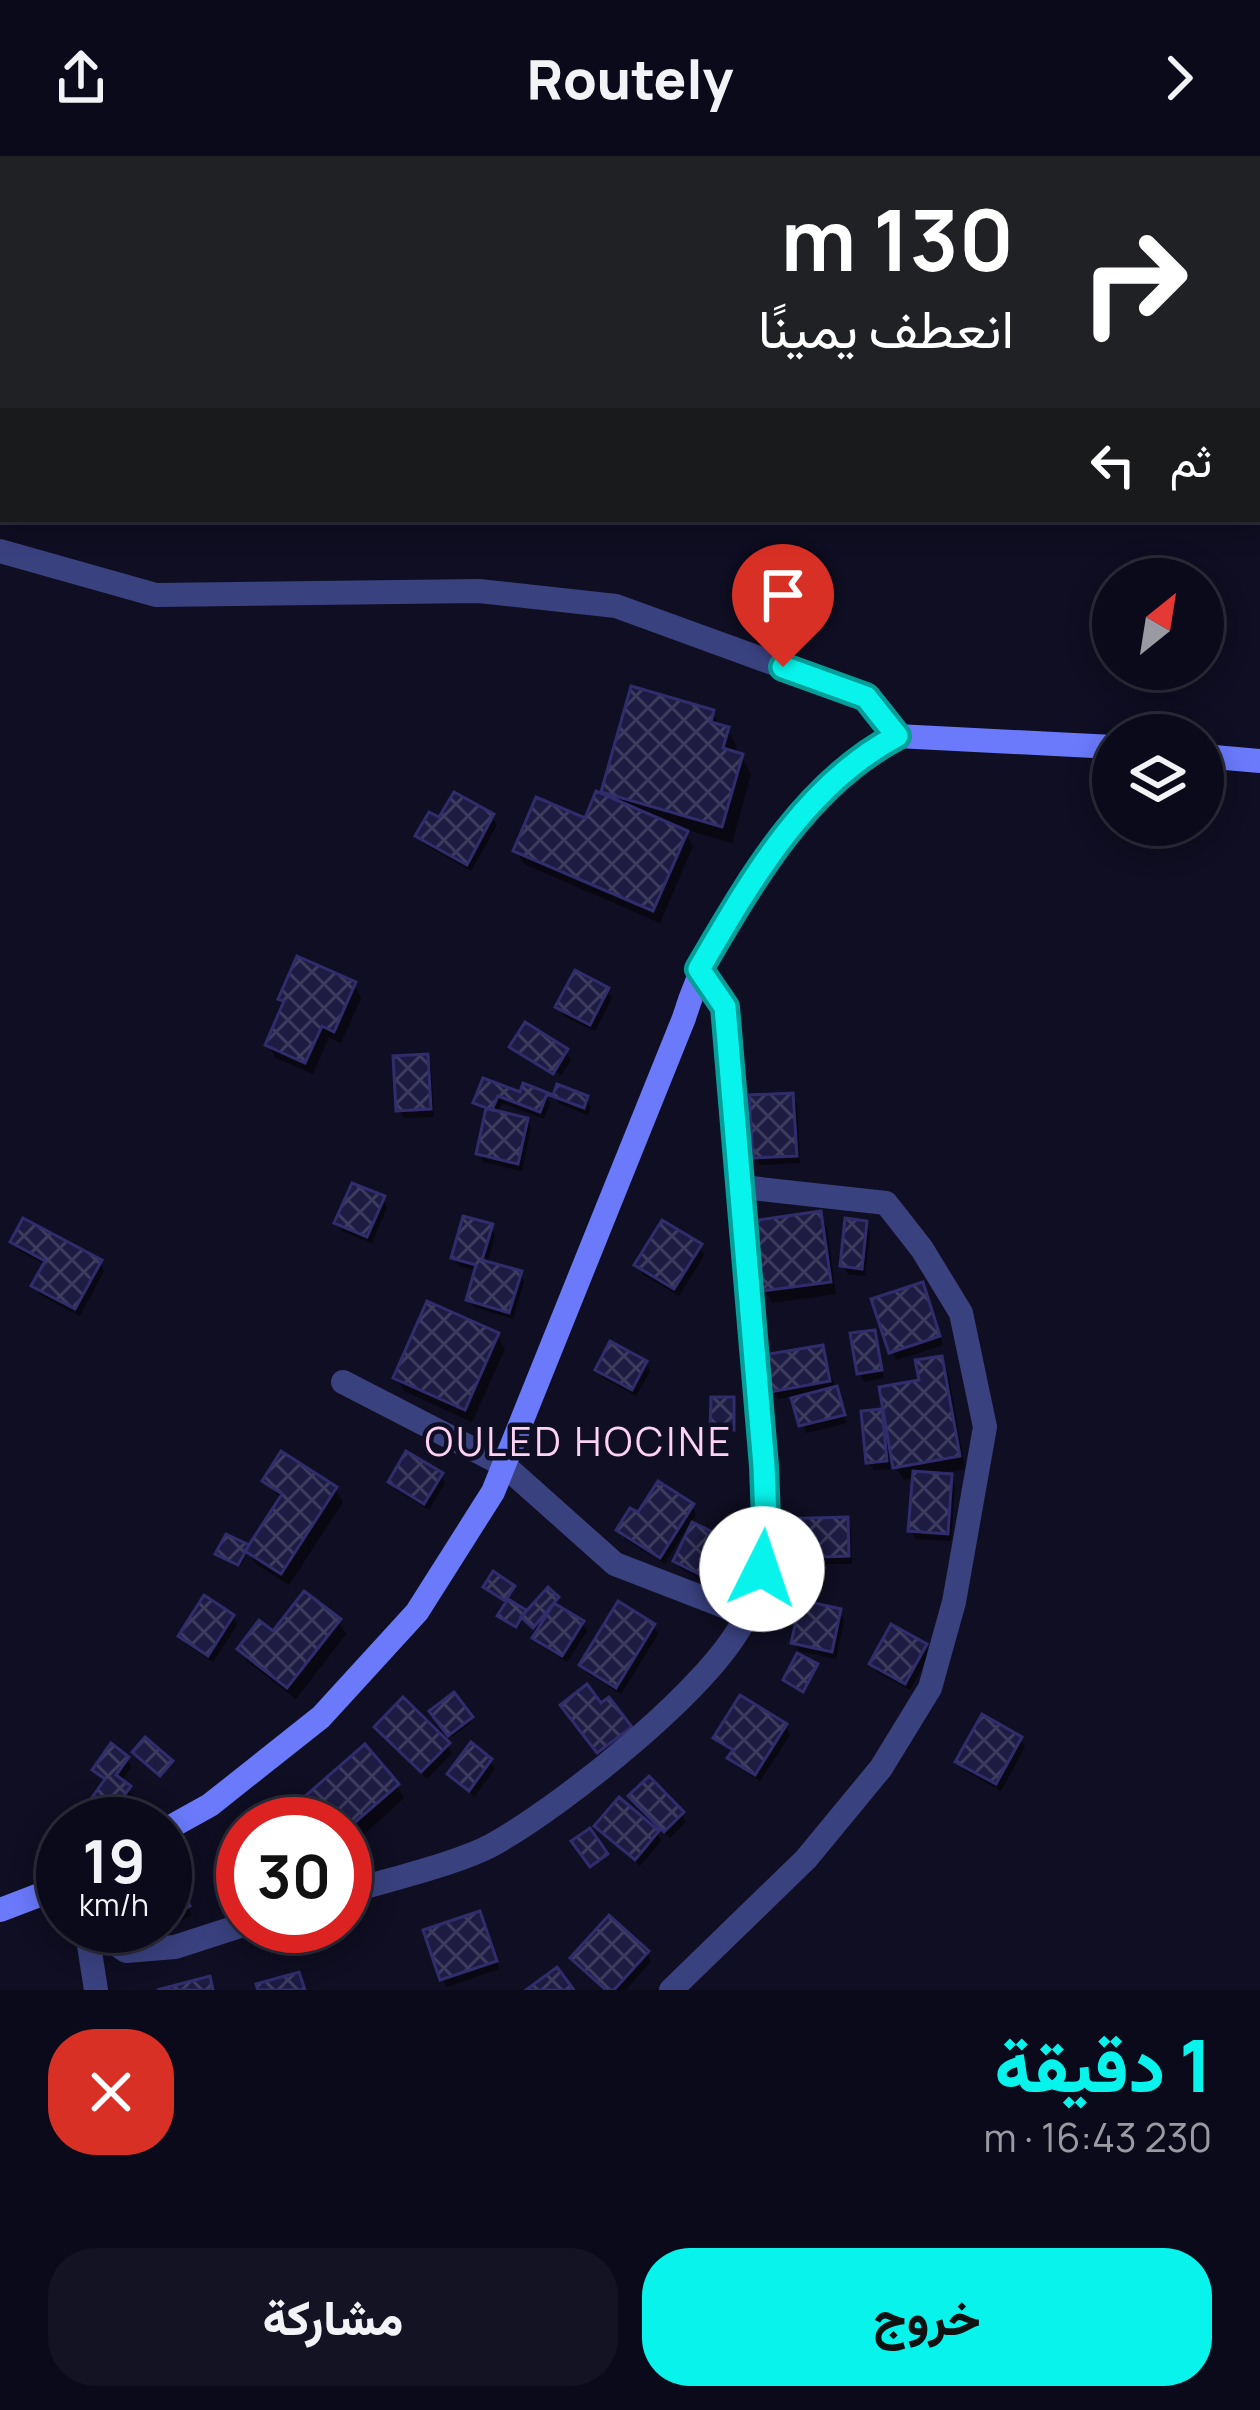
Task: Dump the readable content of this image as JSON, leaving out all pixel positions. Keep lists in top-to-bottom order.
{
  "districts": ["OULED HOCINE"],
  "north": "top right",
  "page": {
    "header": "Routely",
    "turn": ["130 m", "انعطف يمينًا"],
    "then": "ثم",
    "speed": "19 km/h",
    "limit": "30",
    "heading": ["1 دقيقة", "230 m · 16:43"],
    "buttons": ["خروج", "مشاركة"]
  }
}
